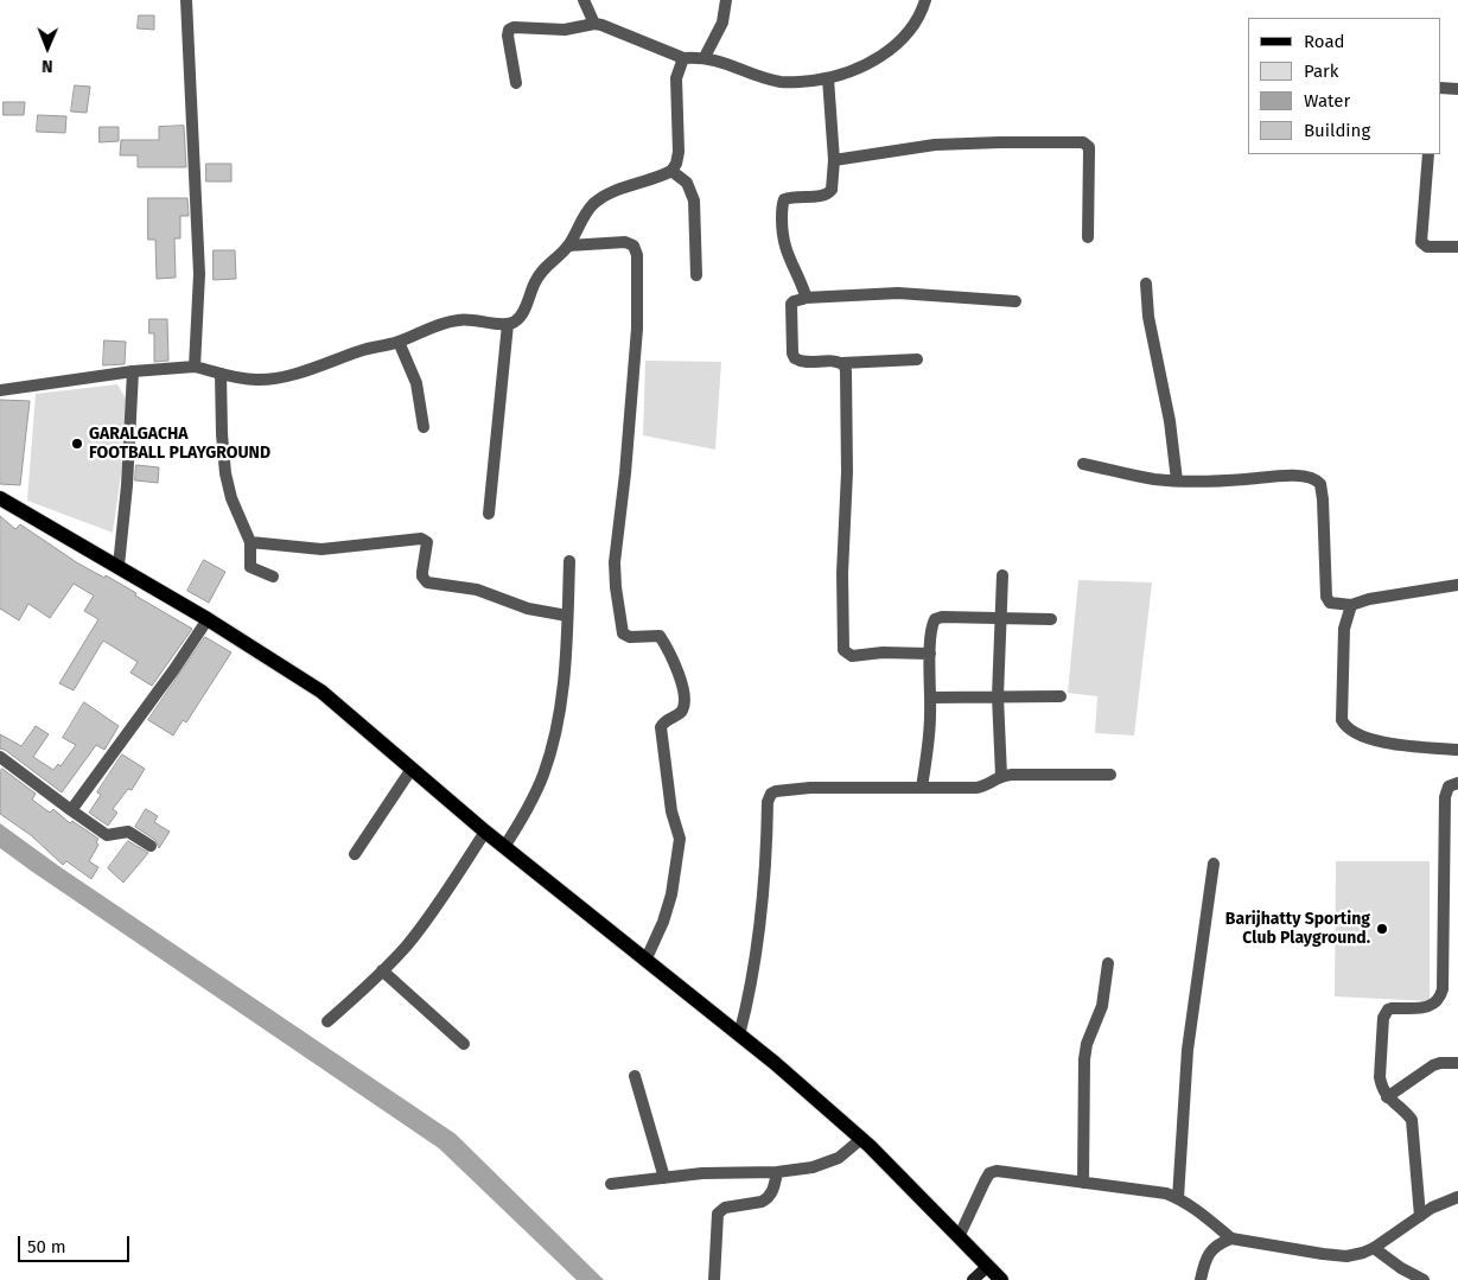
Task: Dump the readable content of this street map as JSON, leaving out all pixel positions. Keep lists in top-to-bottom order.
{
  "places": ["GARALGACHA FOOTBALL PLAYGROUND", "Barijhatty Sporting Club Playground."],
  "legend": [
    "Road",
    "Park",
    "Water",
    "Building"
  ],
  "scale_bar": "50 m",
  "north": "bottom"
}
